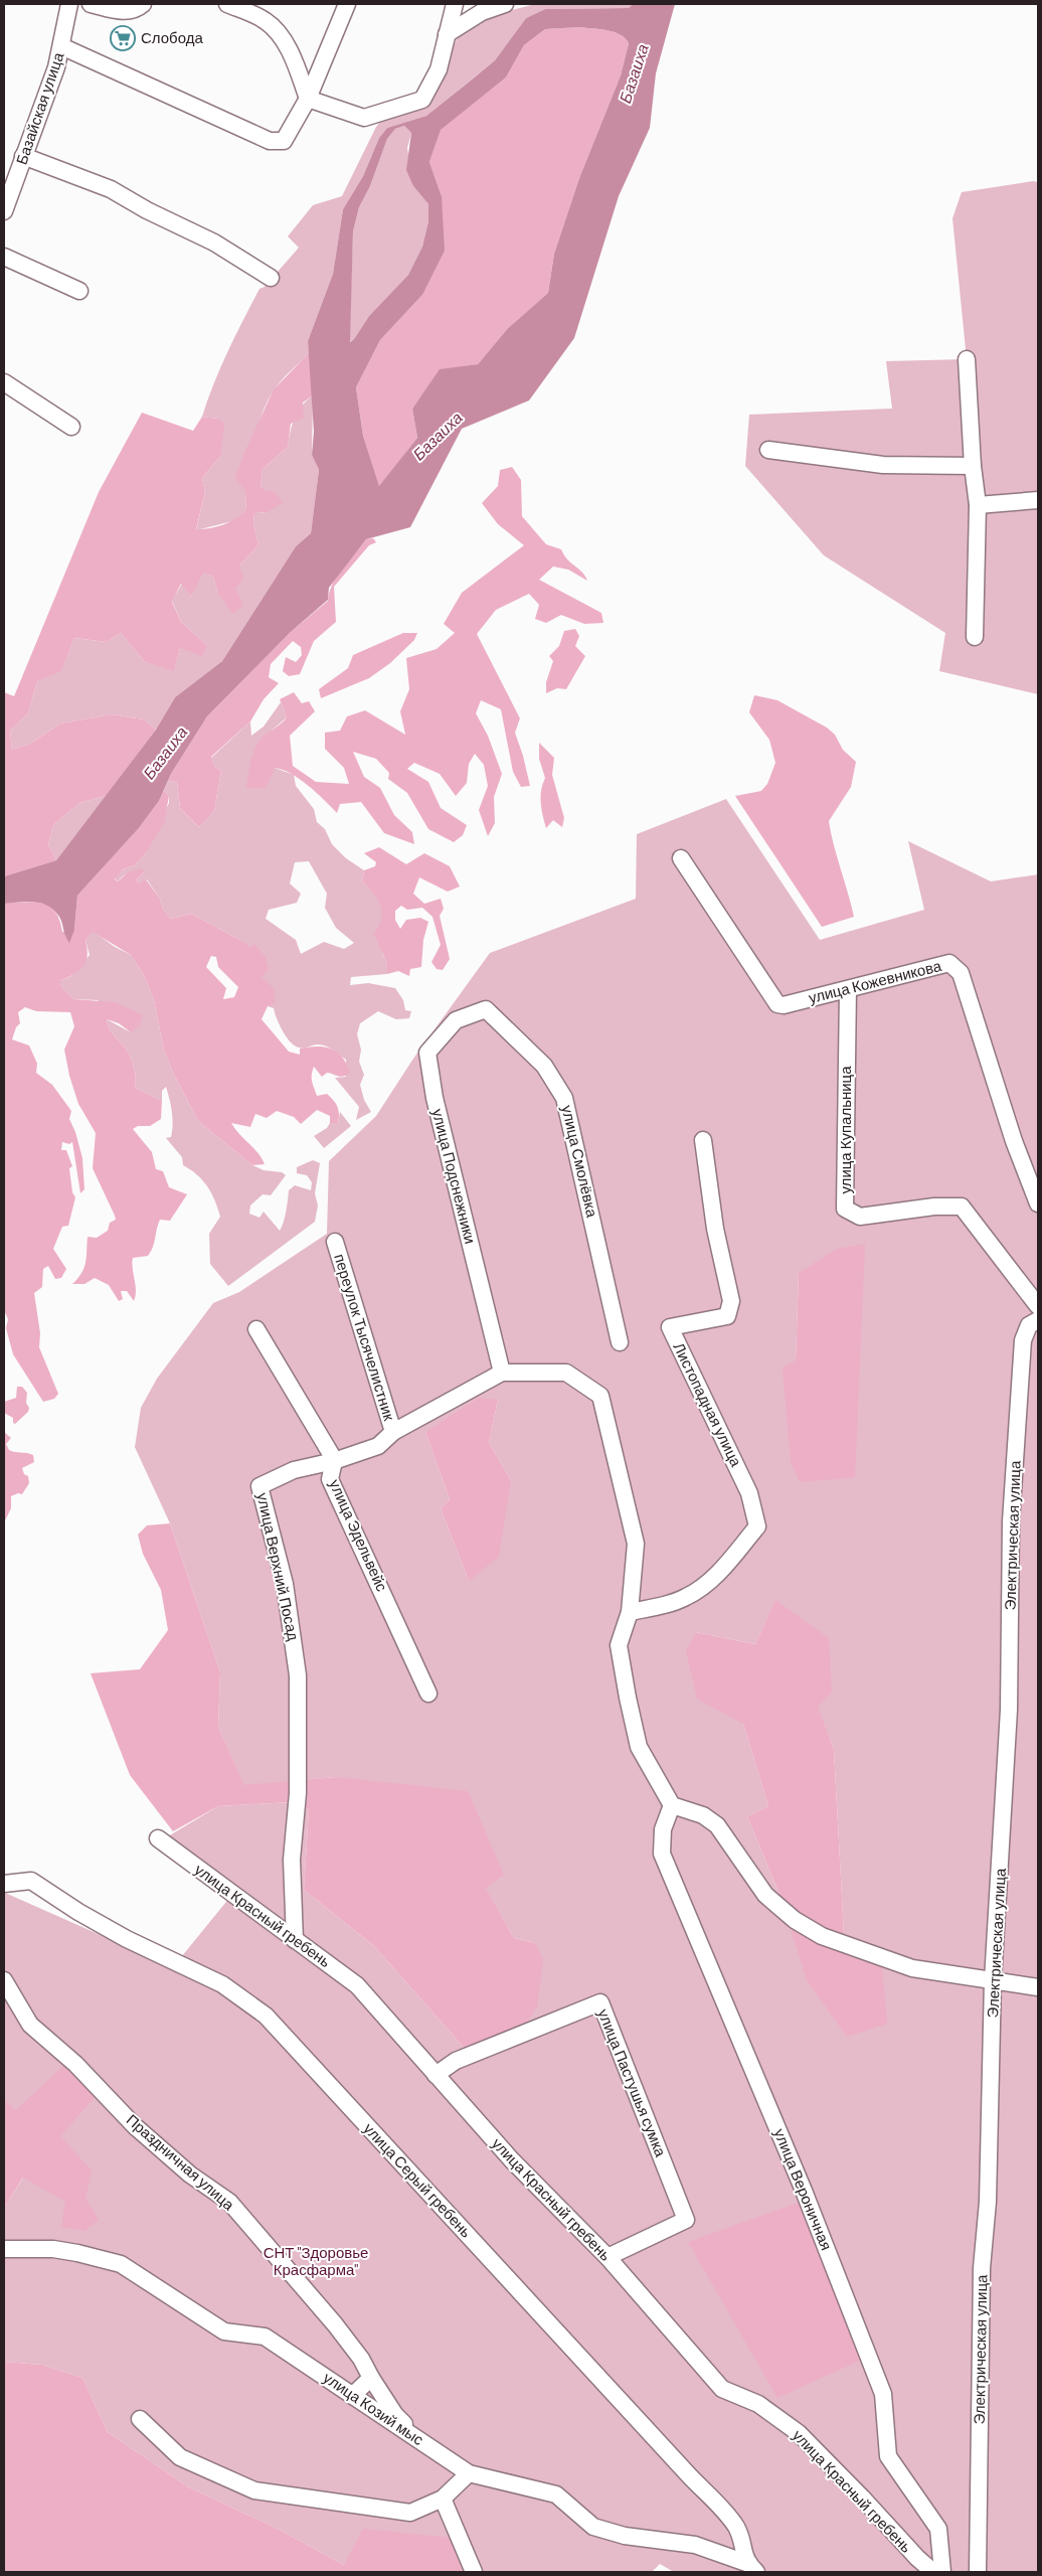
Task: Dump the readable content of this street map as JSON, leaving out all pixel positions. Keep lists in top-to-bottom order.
{
  "streets": {
    "street": [
      "Базайская улица",
      "улица Кожевникова",
      "улица Купальница",
      "улица Смолёвка",
      "улица Подснежники",
      "переулок Тысячелистник",
      "Листопадная улица",
      "улица Эдельвейс",
      "Электрическая улица",
      "улица Верхний Посад",
      "улица Красный гребень",
      "улица Пастушья сумка",
      "Праздничная улица",
      "улица Серый гребень",
      "улица Вероничная",
      "улица Козий мыс"
    ]
  },
  "crossings": [
    ["улица Кожевникова", "улица Купальница"],
    ["улица Смолёвка", "улица Подснежники"],
    ["улица Подснежники", "улица Верхний Посад"],
    ["переулок Тысячелистник", "улица Верхний Посад"],
    ["Листопадная улица", "улица Верхний Посад"],
    ["улица Эдельвейс", "улица Верхний Посад"],
    ["улица Верхний Посад", "улица Красный гребень"],
    ["улица Верхний Посад", "улица Вероничная"],
    ["улица Красный гребень", "улица Пастушья сумка"],
    ["Праздничная улица", "улица Козий мыс"],
    ["улица Серый гребень", "улица Козий мыс"]
  ],
  "water": ["Базаиха"],
  "parks": ["СНТ \"Здоровье Красфарма\""],
  "places": {
    "supermarket": ["Слобода"]
  }
}
